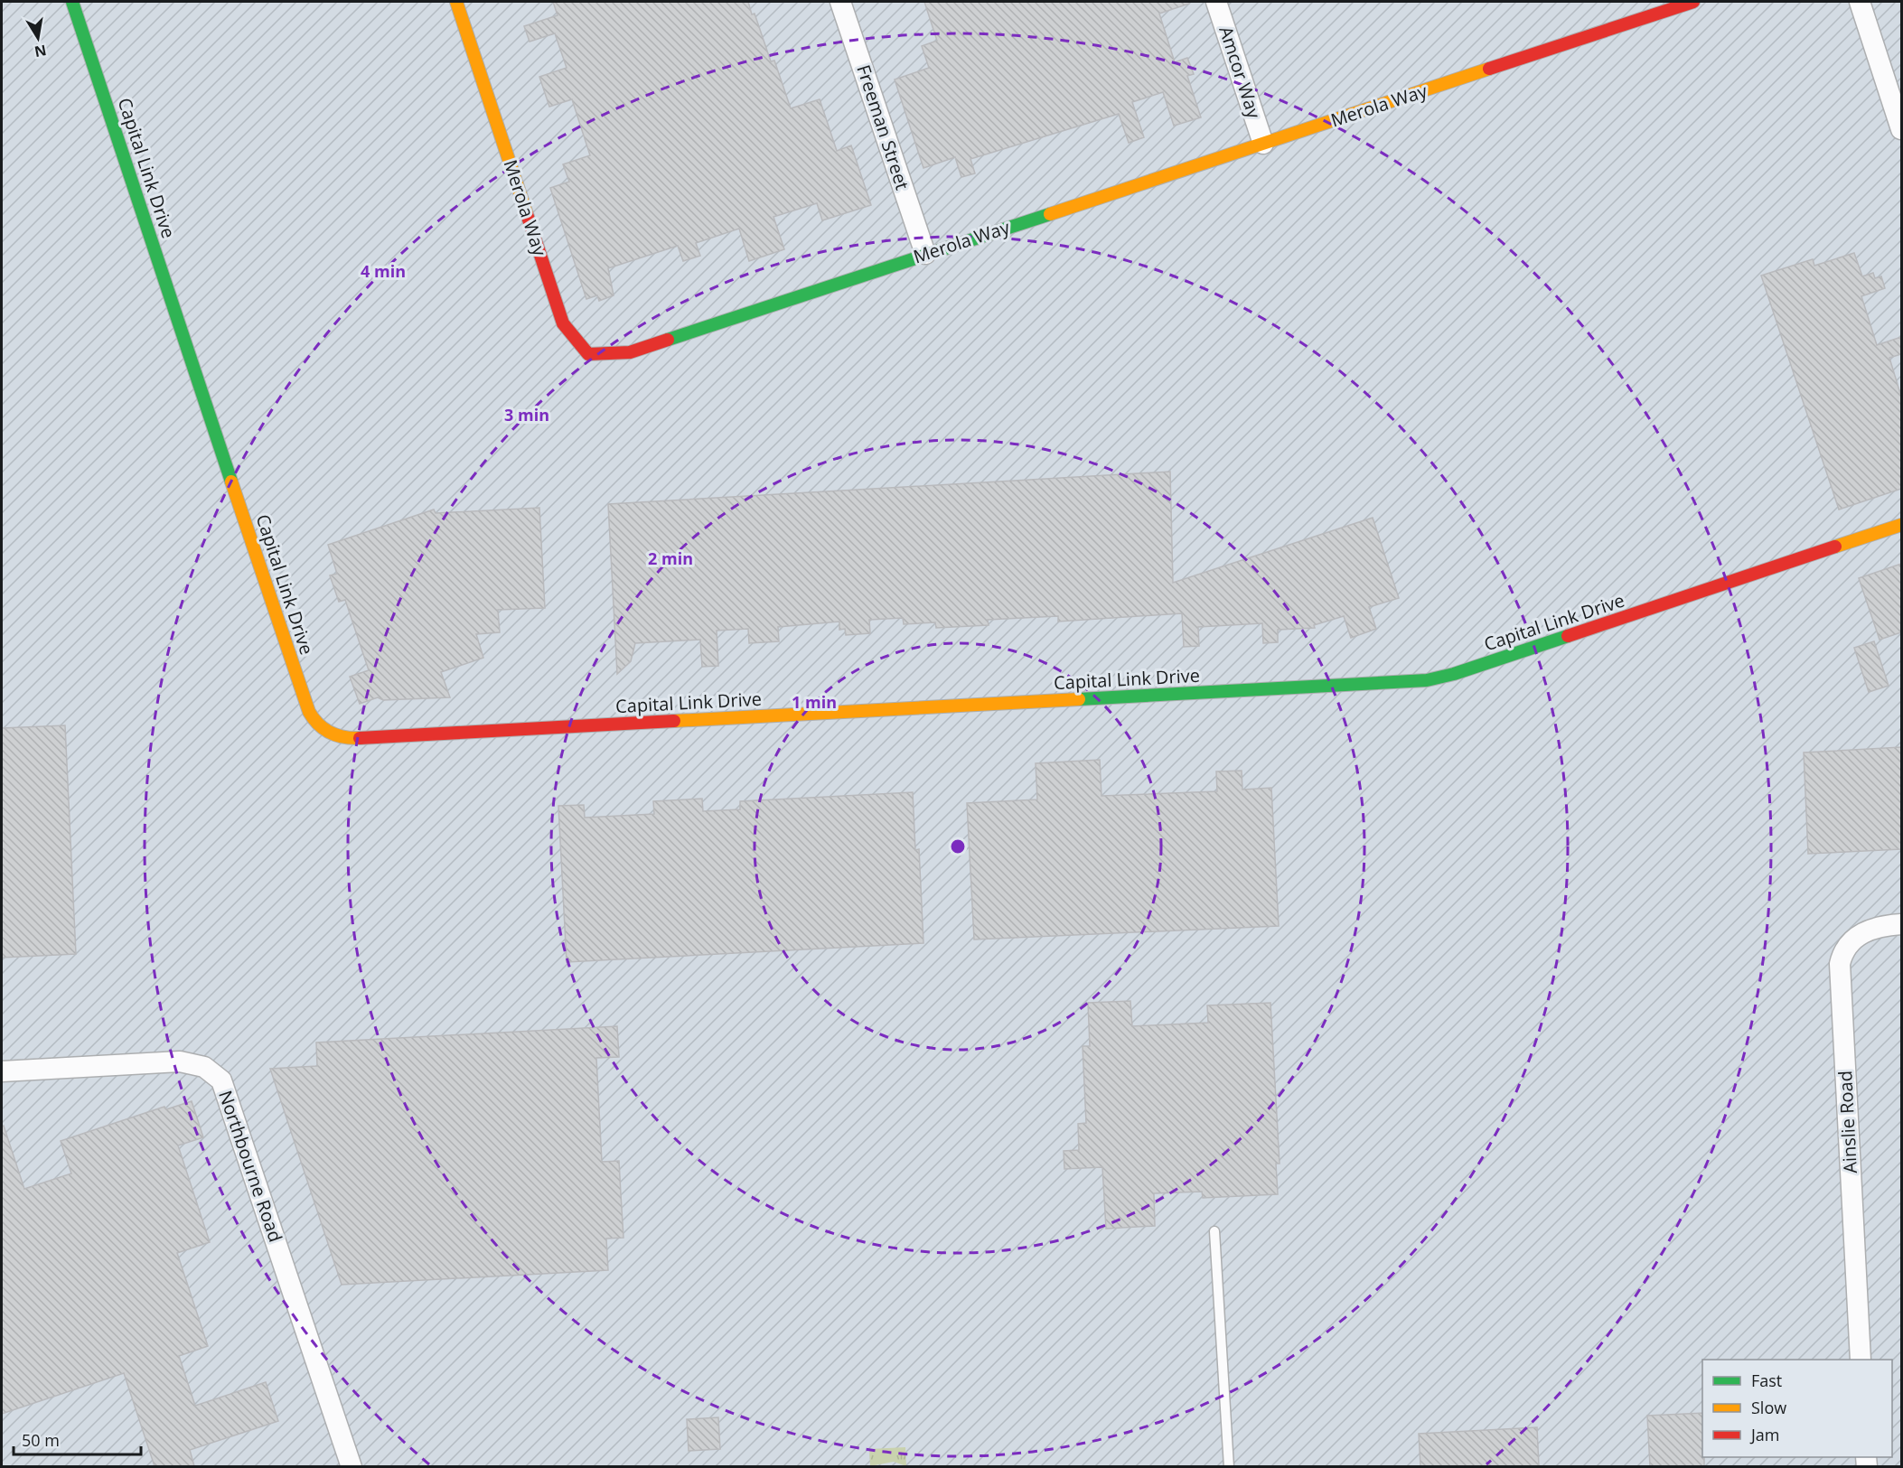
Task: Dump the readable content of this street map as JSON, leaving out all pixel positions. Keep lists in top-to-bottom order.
{
  "streets": {
    "street": [
      "Amcor Way",
      "Merola Way",
      "Freeman Street",
      "Capital Link Drive",
      "Ainslie Road",
      "Northbourne Road"
    ]
  },
  "crossings": [
    ["Amcor Way", "Merola Way"],
    ["Merola Way", "Freeman Street"]
  ],
  "legend": ["Fast", "Slow", "Jam"],
  "scale_bar": "50 m",
  "north": "bottom",
  "rings": [
    "4 min",
    "3 min",
    "2 min",
    "1 min"
  ]
}
